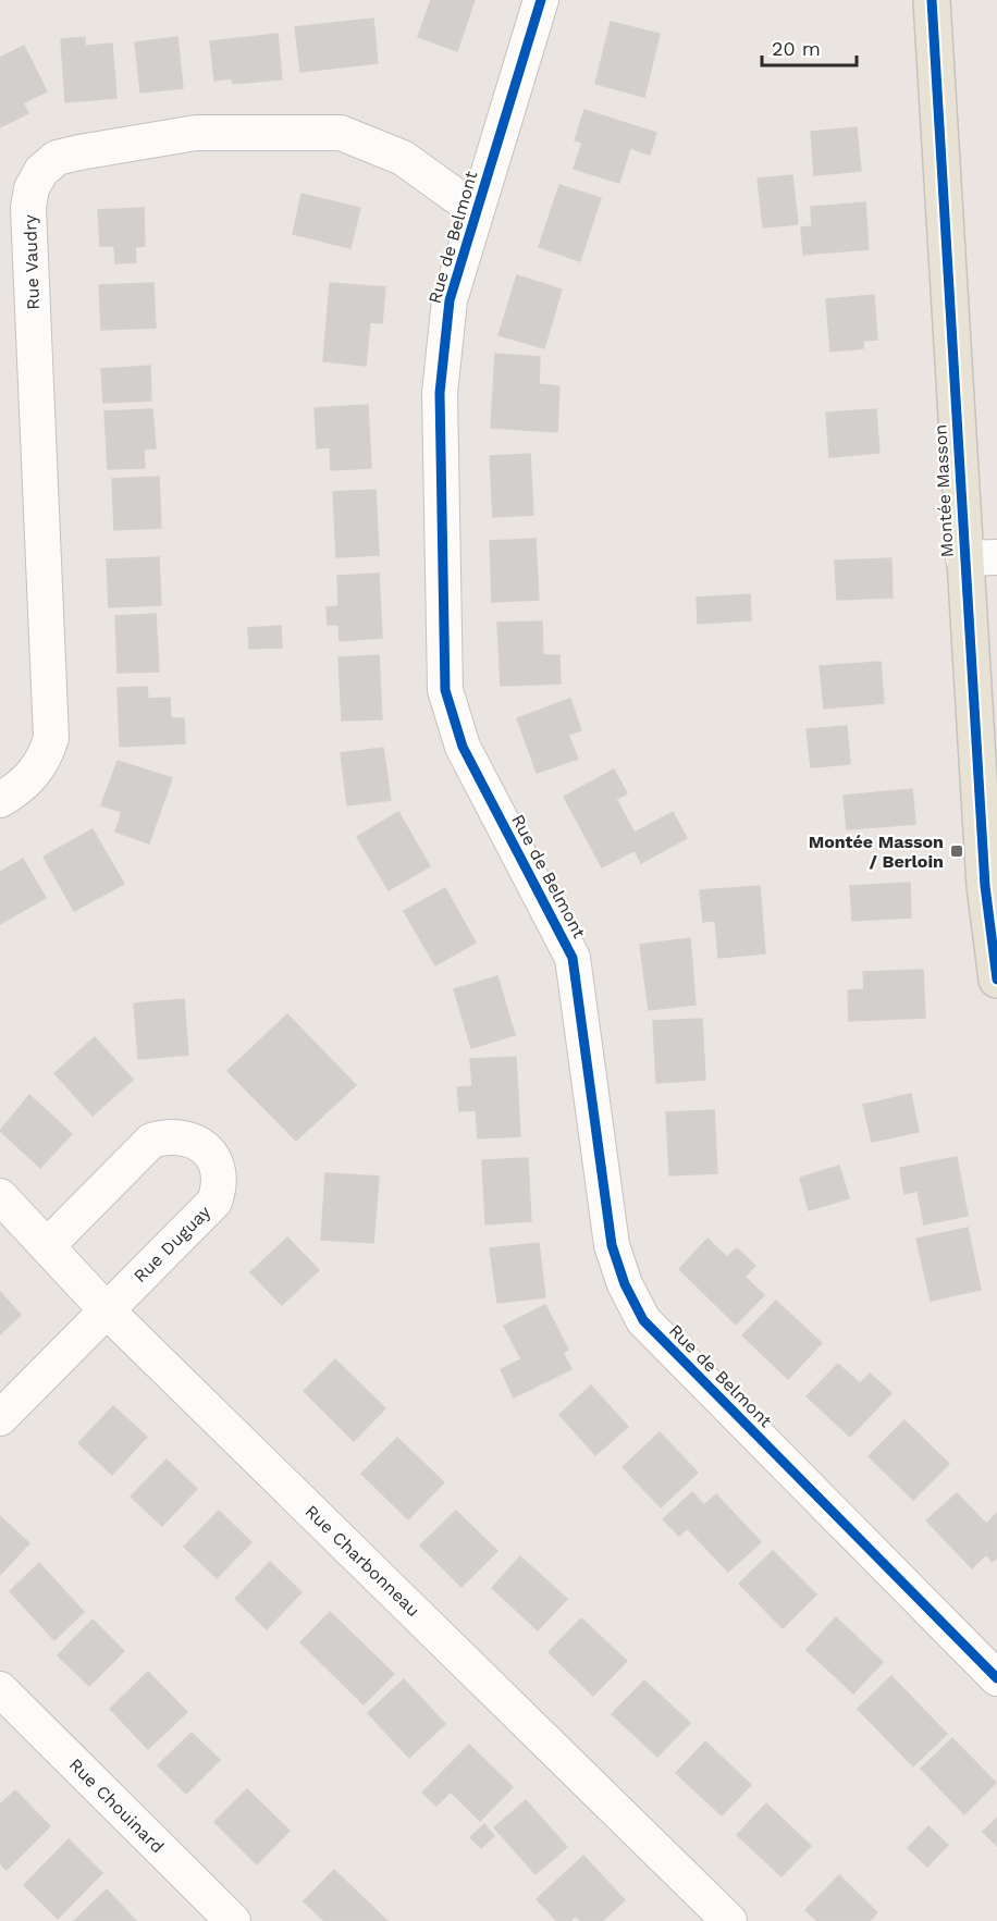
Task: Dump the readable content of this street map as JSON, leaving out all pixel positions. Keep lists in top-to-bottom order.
{
  "streets": {
    "main road": ["Montée Masson"],
    "street": [
      "Rue de Belmont",
      "Rue Vaudry",
      "Rue Duguay",
      "Rue Charbonneau",
      "Rue Chouinard"
    ]
  },
  "crossings": [
    ["Rue de Belmont", "Rue Vaudry"],
    ["Rue Duguay", "Rue Charbonneau"]
  ],
  "places": {
    "transit": ["Montée Masson / Berloin"]
  },
  "scale_bar": "20 m"
}
